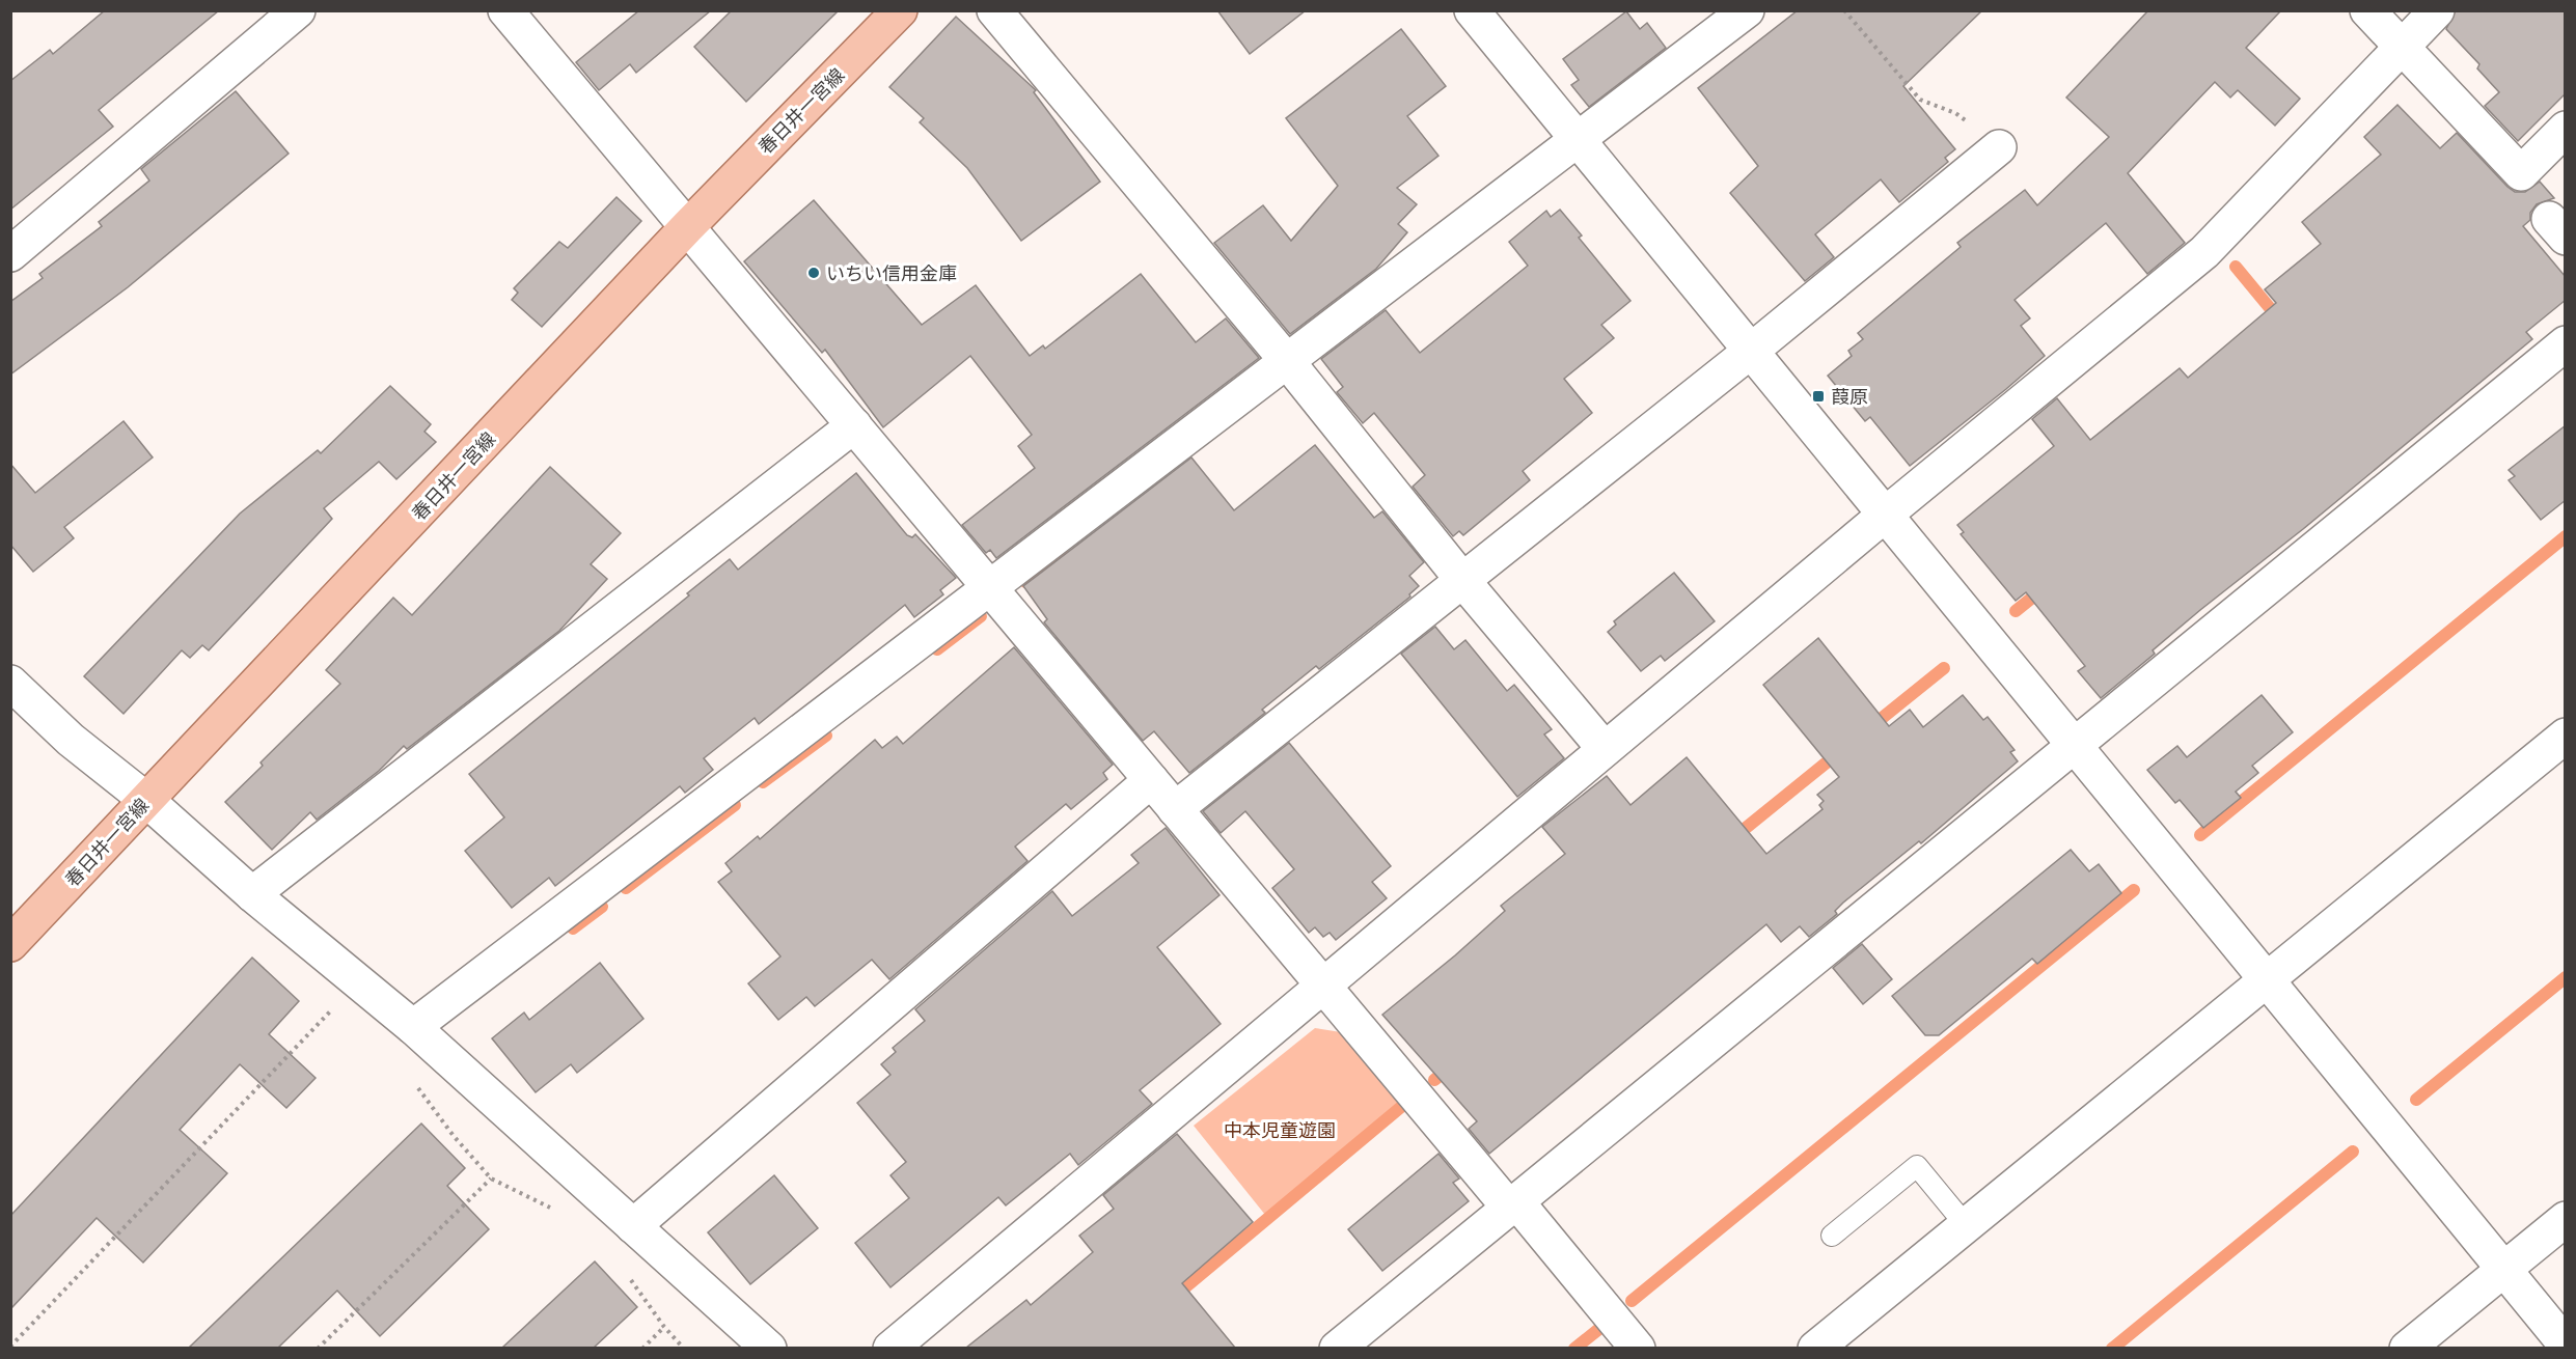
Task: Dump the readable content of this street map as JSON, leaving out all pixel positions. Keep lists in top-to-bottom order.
{
  "streets": {
    "main road": ["春日井一宮線"]
  },
  "parks": ["中本児童遊園"],
  "places": {
    "other": ["いちい信用金庫"],
    "transit": ["葭原"]
  }
}
